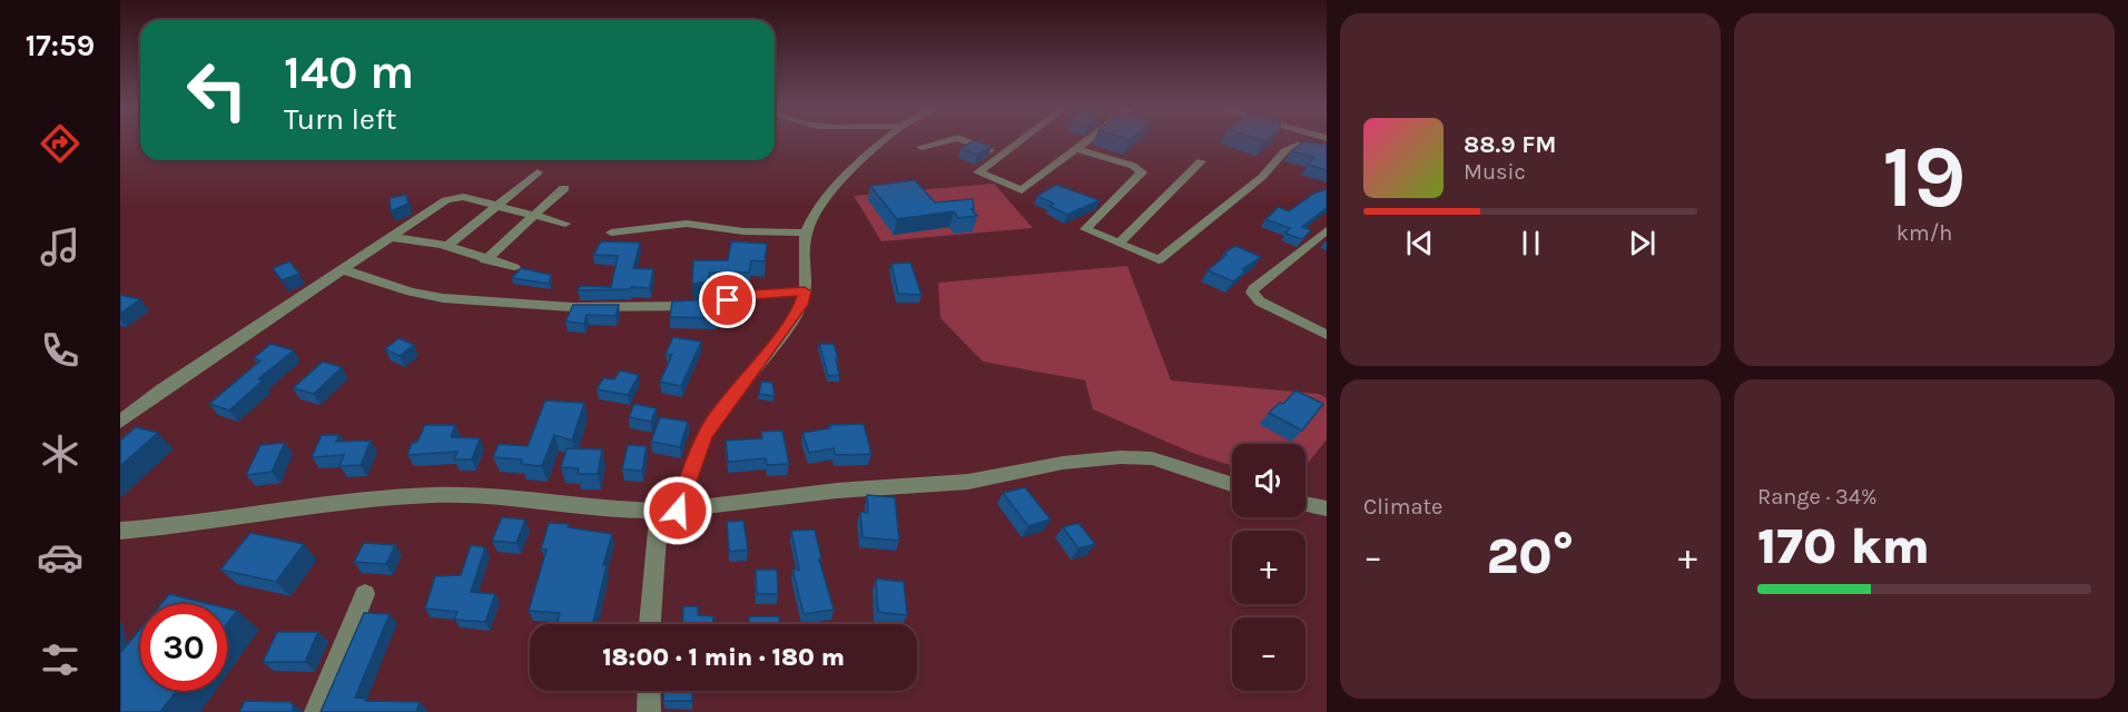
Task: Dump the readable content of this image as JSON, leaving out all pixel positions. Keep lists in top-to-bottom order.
{
  "page": {
    "tabs": "17:59",
    "tile": [
      ["19", "km/h"],
      "Climate",
      ["Range · 34%", "170 km"]
    ],
    "turn": ["140 m", "Turn left"],
    "song": ["88.9 FM", "Music"],
    "map_buttons": ["+", "−"],
    "heat": ["−", "20°", "+"],
    "limit": "30",
    "trip": "18:00 · 1 min · 180 m"
  }
}
